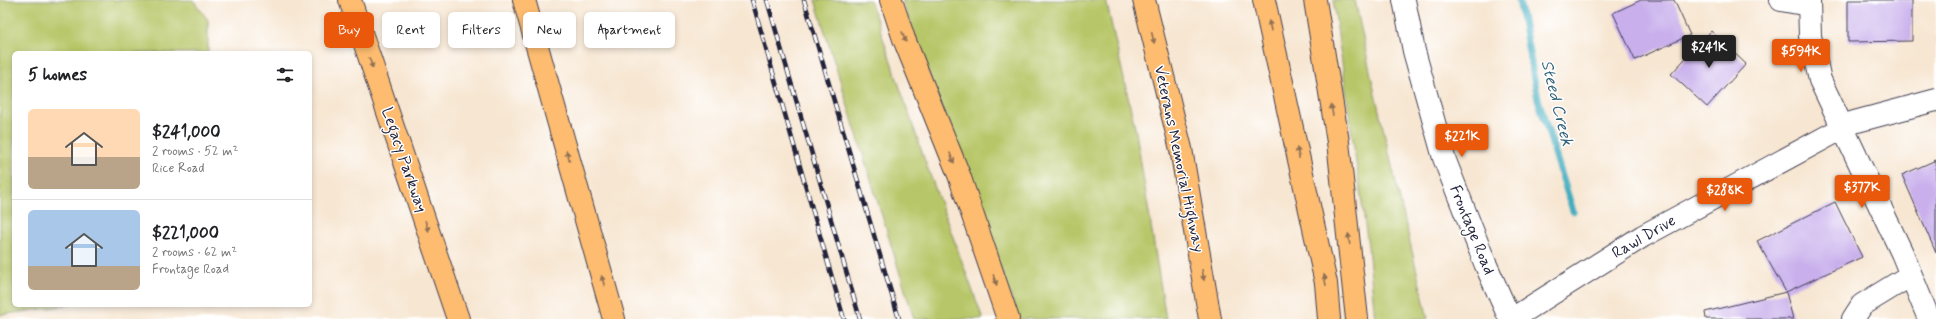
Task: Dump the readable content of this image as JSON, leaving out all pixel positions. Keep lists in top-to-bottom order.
{
  "streets": {
    "highway": ["Veterans Memorial Highway", "Legacy Parkway"],
    "street": ["Frontage Road", "Rawl Drive"]
  },
  "crossings": [
    ["Frontage Road", "Rawl Drive"]
  ],
  "water": ["Steed Creek"],
  "page": {
    "chip": [
      "Buy",
      "Rent",
      "Filters",
      "New",
      "Apartment"
    ],
    "price": [
      "$241K",
      "$594K",
      "$221K",
      "$377K",
      "$288K"
    ],
    "heading": "5 homes",
    "list": [
      {
        "name": "$241,000",
        "note": "2 rooms · 52 m² · Rice Road"
      },
      {
        "name": "$221,000",
        "note": "2 rooms · 62 m² · Frontage Road"
      }
    ]
  }
}
